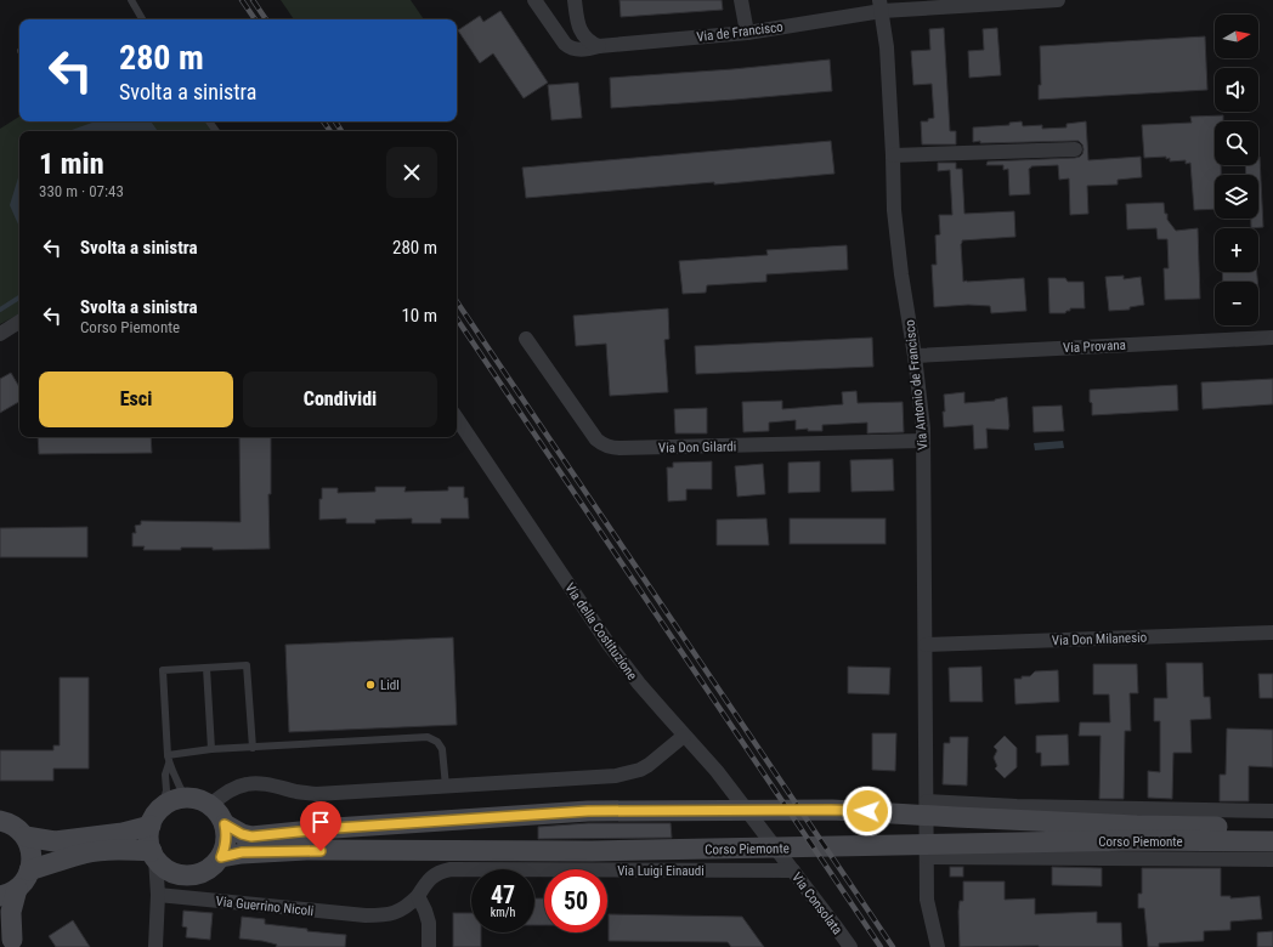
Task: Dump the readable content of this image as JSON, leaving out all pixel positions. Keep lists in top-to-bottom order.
{
  "streets": {
    "main road": ["Corso Piemonte"],
    "street": [
      "Via de Francisco",
      "Via Provana",
      "Via Antonio de Francisco",
      "Via Don Gilardi",
      "Via della Costituzione",
      "Via Don Milanesio",
      "Via Luigi Einaudi",
      "Via Consolata",
      "Via Guerrino Nicoli"
    ]
  },
  "crossings": [
    ["Via de Francisco", "Via Antonio de Francisco"],
    ["Via Provana", "Via Antonio de Francisco"],
    ["Via Antonio de Francisco", "Via Don Gilardi"],
    ["Via Antonio de Francisco", "Via Don Milanesio"],
    ["Via della Costituzione", "Via Consolata"],
    ["Via Luigi Einaudi", "Via Consolata"],
    ["Via Luigi Einaudi", "Via Guerrino Nicoli"]
  ],
  "places": ["Lidl"],
  "north": "right",
  "page": {
    "map_buttons": ["+", "−"],
    "turn": ["280 m", "Svolta a sinistra"],
    "heading": ["1 min", "330 m · 07:43"],
    "list": [
      {
        "name": "Svolta a sinistra",
        "value": "280 m"
      },
      {
        "name": "Svolta a sinistra",
        "note": "Corso Piemonte",
        "value": "10 m"
      }
    ],
    "buttons": ["Esci", "Condividi"],
    "speed": "47 km/h",
    "limit": "50"
  }
}
